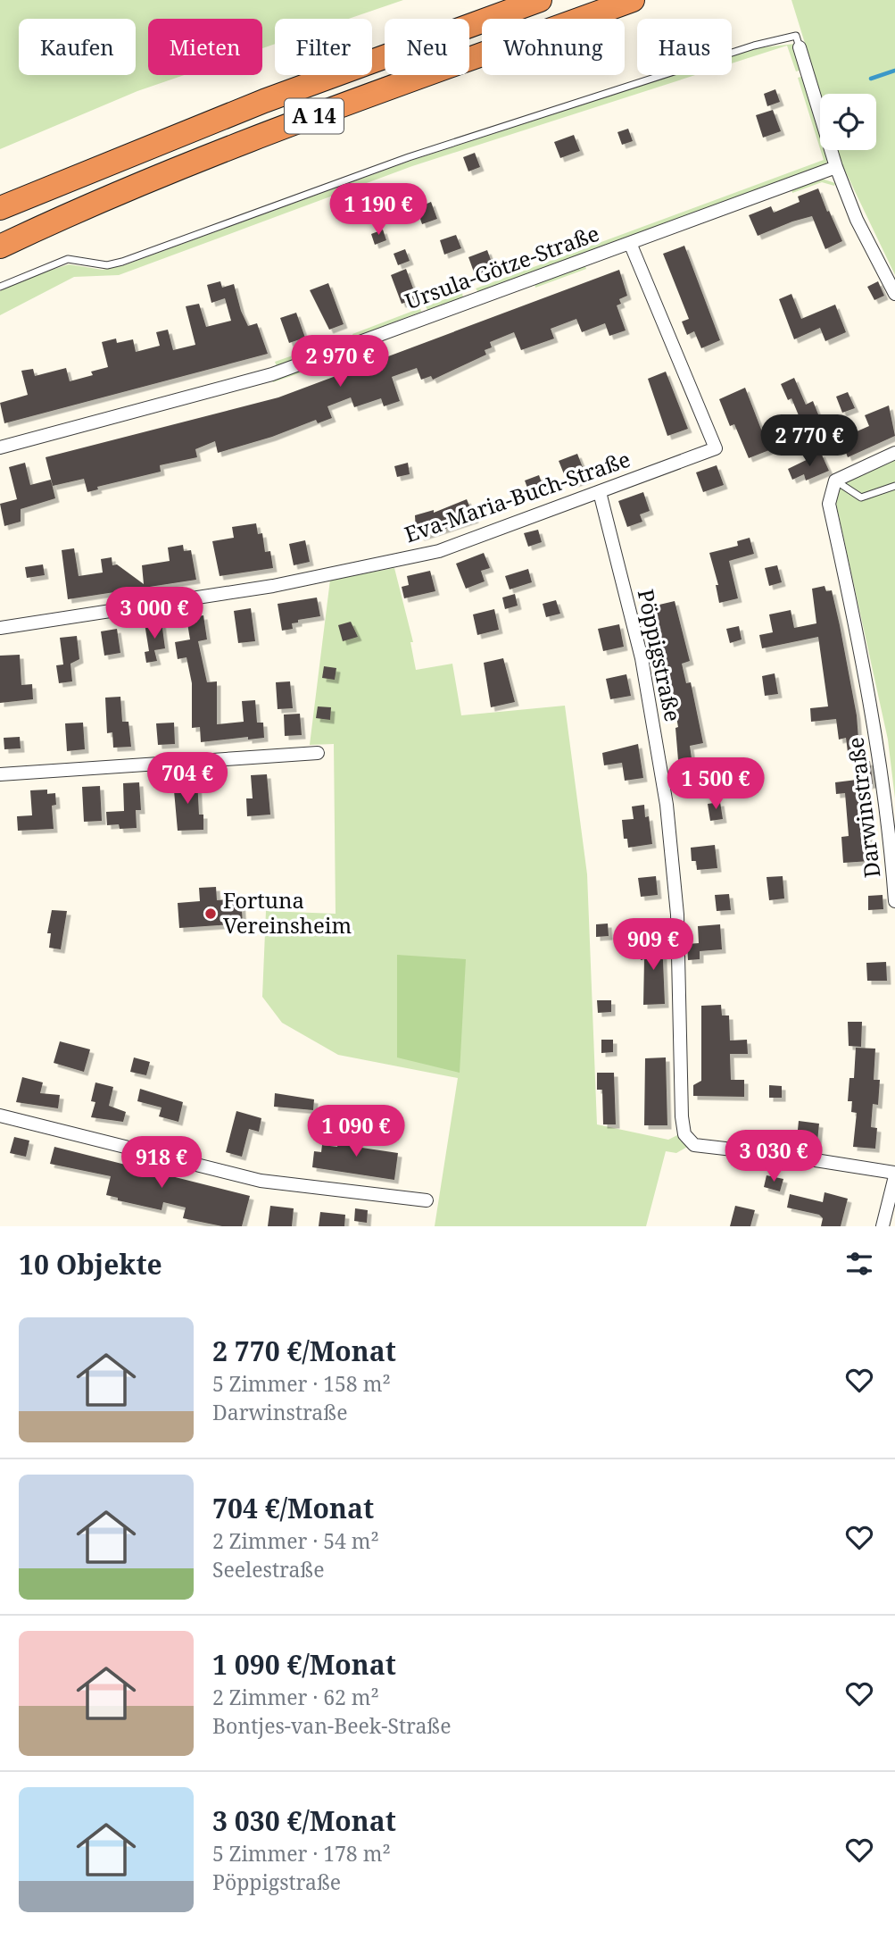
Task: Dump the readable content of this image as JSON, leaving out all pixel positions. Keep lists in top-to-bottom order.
{
  "streets": {
    "highway": ["A 14"],
    "street": [
      "Ursula-Götze-Straße",
      "Eva-Maria-Buch-Straße",
      "Pöppigstraße",
      "Darwinstraße"
    ]
  },
  "crossings": [
    ["Ursula-Götze-Straße", "Eva-Maria-Buch-Straße"],
    ["Eva-Maria-Buch-Straße", "Pöppigstraße"]
  ],
  "places": ["Fortuna Vereinsheim"],
  "page": {
    "chip": [
      "Kaufen",
      "Mieten",
      "Filter",
      "Neu",
      "Wohnung",
      "Haus"
    ],
    "price": [
      "1 190 €",
      "2 970 €",
      "2 770 €",
      "3 000 €",
      "704 €",
      "1 500 €",
      "909 €",
      "1 090 €",
      "3 030 €",
      "918 €"
    ],
    "heading": "10 Objekte",
    "list": [
      {
        "name": "2 770 €/Monat",
        "note": "5 Zimmer · 158 m² · Darwinstraße"
      },
      {
        "name": "704 €/Monat",
        "note": "2 Zimmer · 54 m² · Seelestraße"
      },
      {
        "name": "1 090 €/Monat",
        "note": "2 Zimmer · 62 m² · Bontjes-van-Beek-Straße"
      },
      {
        "name": "3 030 €/Monat",
        "note": "5 Zimmer · 178 m² · Pöppigstraße"
      }
    ]
  }
}
